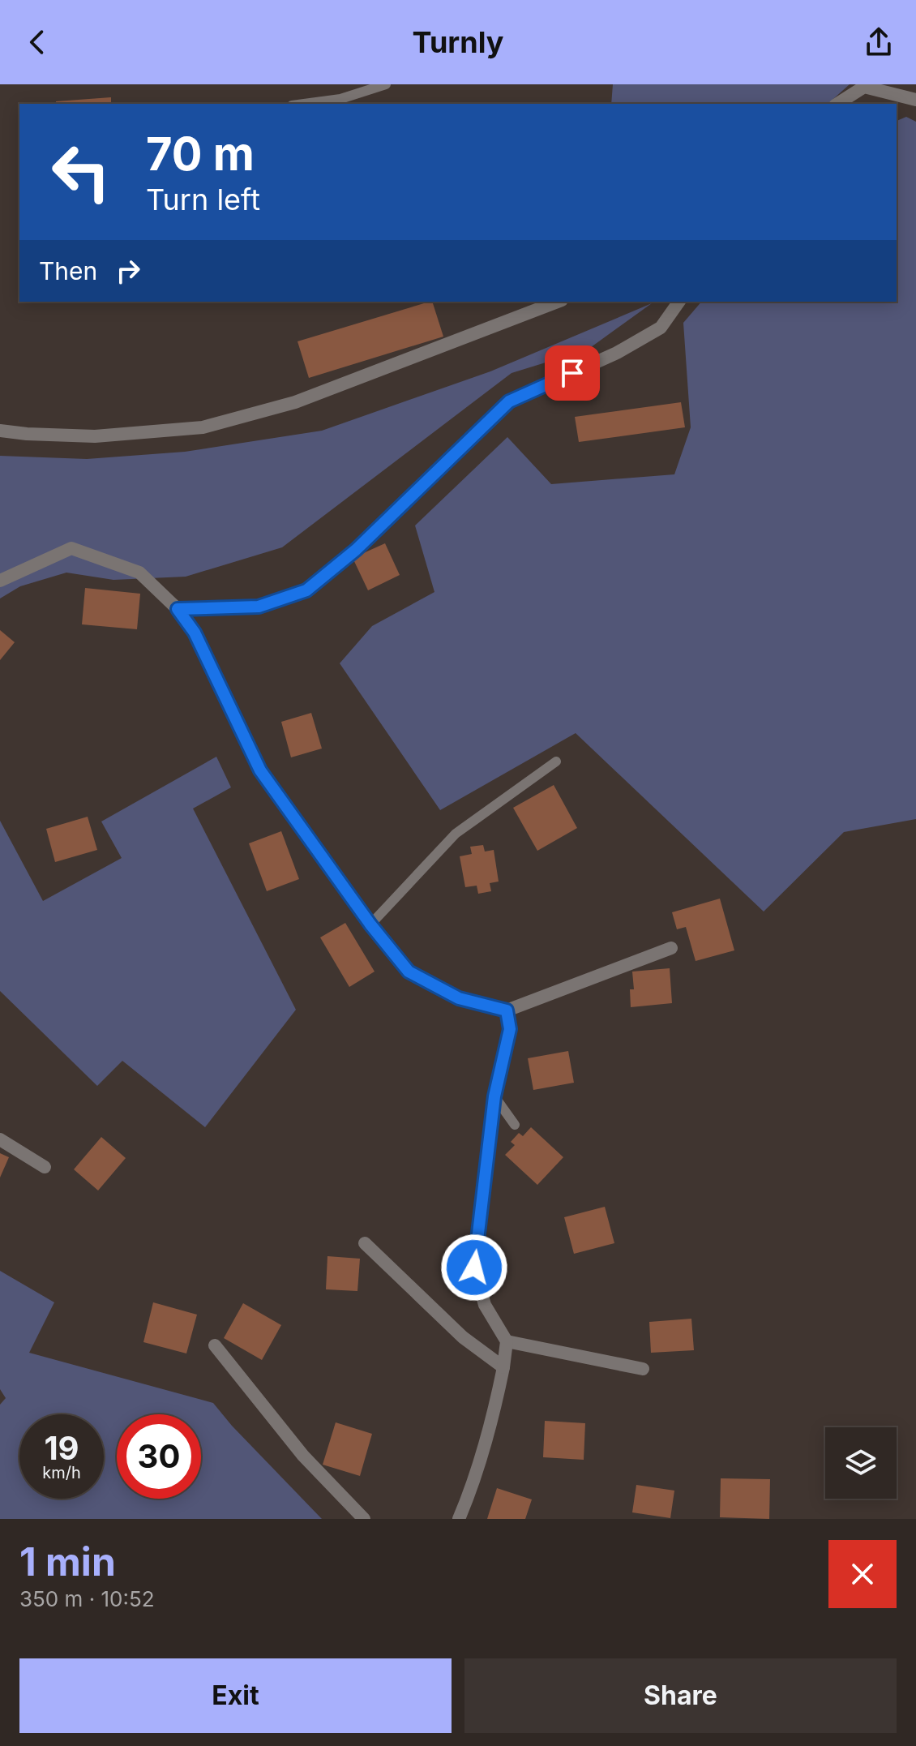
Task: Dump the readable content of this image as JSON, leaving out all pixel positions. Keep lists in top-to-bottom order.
{
  "page": {
    "header": "Turnly",
    "turn": ["70 m", "Turn left"],
    "then": "Then",
    "speed": "19 km/h",
    "limit": "30",
    "heading": ["1 min", "350 m · 10:52"],
    "buttons": ["Exit", "Share"]
  }
}
